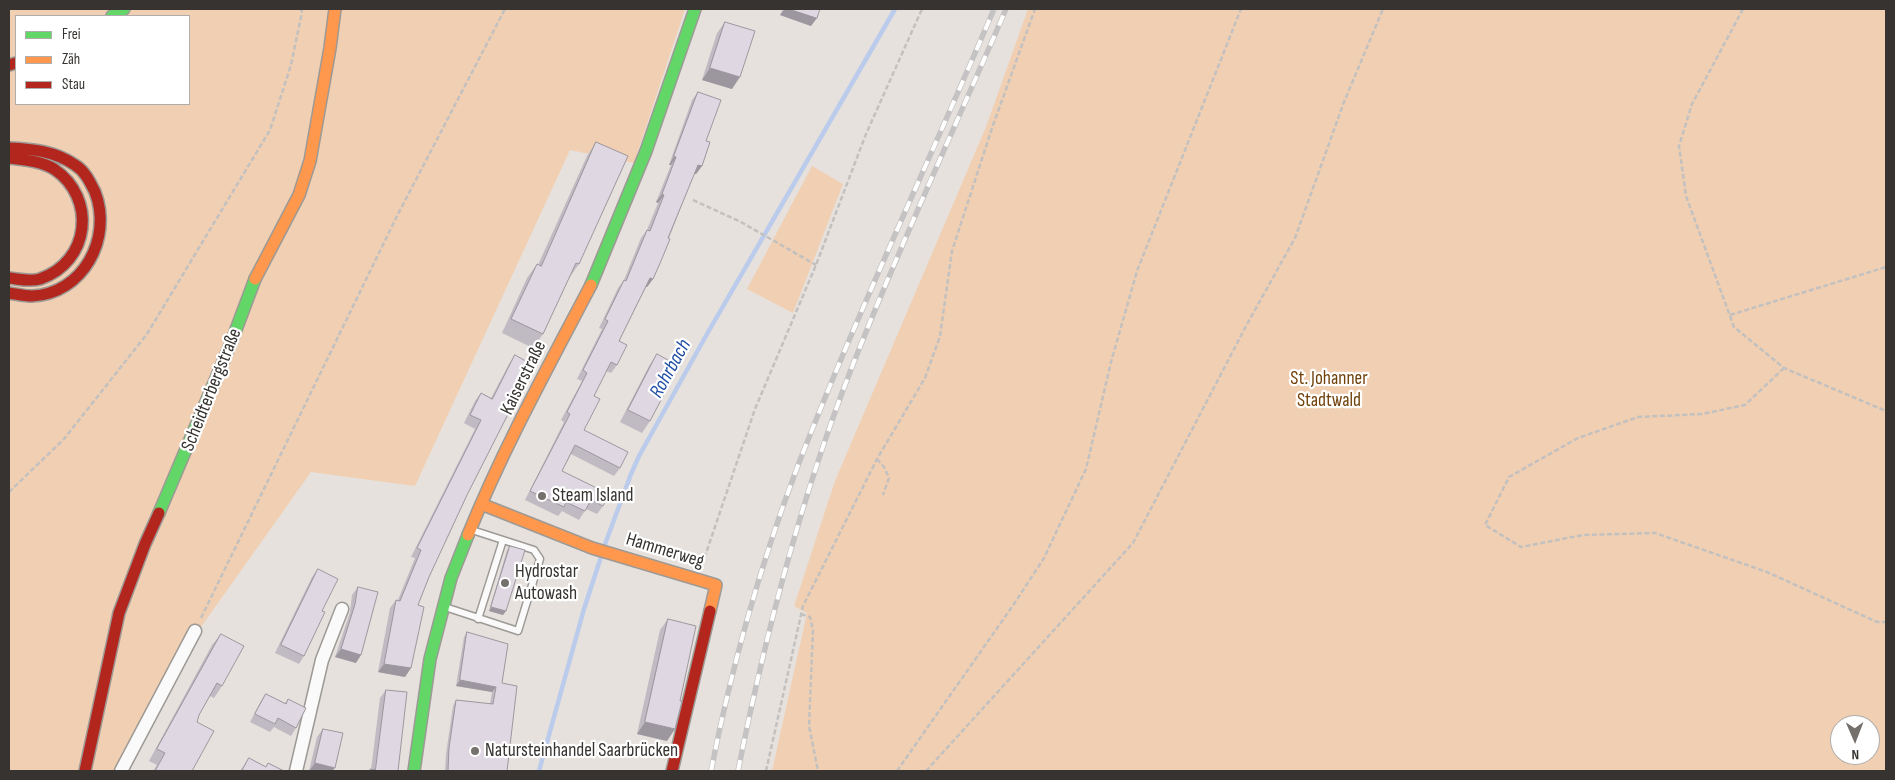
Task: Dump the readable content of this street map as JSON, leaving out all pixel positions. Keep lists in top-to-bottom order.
{
  "streets": {
    "street": ["Kaiserstraße", "Scheidterbergstraße", "Hammerweg"]
  },
  "crossings": [
    ["Kaiserstraße", "Hammerweg"]
  ],
  "water": ["Rohrbach"],
  "parks": ["St. Johanner Stadtwald"],
  "places": ["Steam Island", "Hydrostar Autowash", "Natursteinhandel Saarbrücken"],
  "legend": ["Frei", "Zäh", "Stau"],
  "north": "bottom"
}
